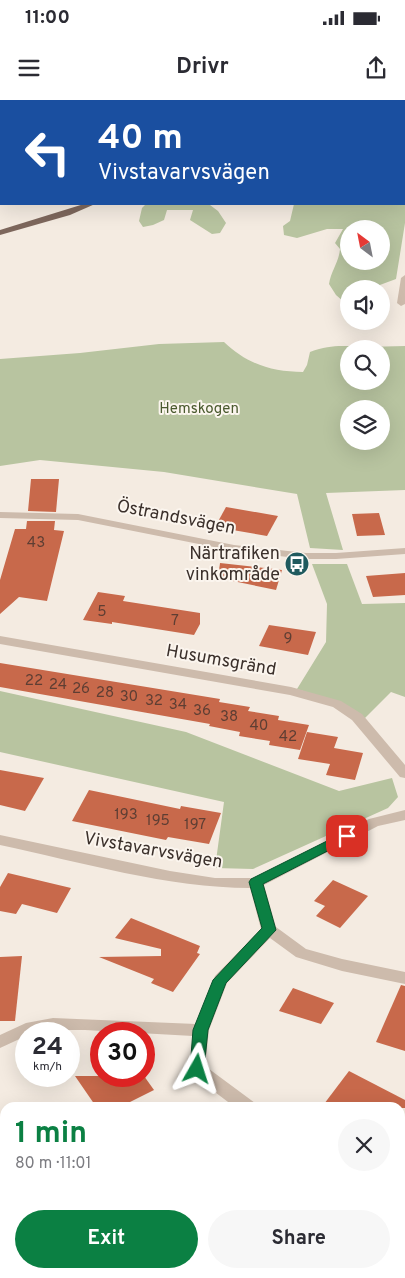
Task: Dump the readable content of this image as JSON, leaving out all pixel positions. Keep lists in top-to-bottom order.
{
  "streets": {
    "street": ["Östrandsvägen", "Husumsgränd", "Vivstavarvsvägen"]
  },
  "parks": ["Hemskogen"],
  "places": {
    "bus stop": ["Närtrafiken vinkområde"]
  },
  "house_numbers": [
    "43",
    "5",
    "7",
    "9",
    "22",
    "24",
    "26",
    "28",
    "30",
    "32",
    "34",
    "36",
    "38",
    "40",
    "42",
    "193",
    "195",
    "197"
  ],
  "north": "top left",
  "page": {
    "status": "11:00",
    "header": "Drivr",
    "turn": ["40 m", "Vivstavarvsvägen"],
    "speed": "24 km/h",
    "limit": "30",
    "heading": ["1 min", "80 m · 11:01"],
    "buttons": ["Exit", "Share"]
  }
}
